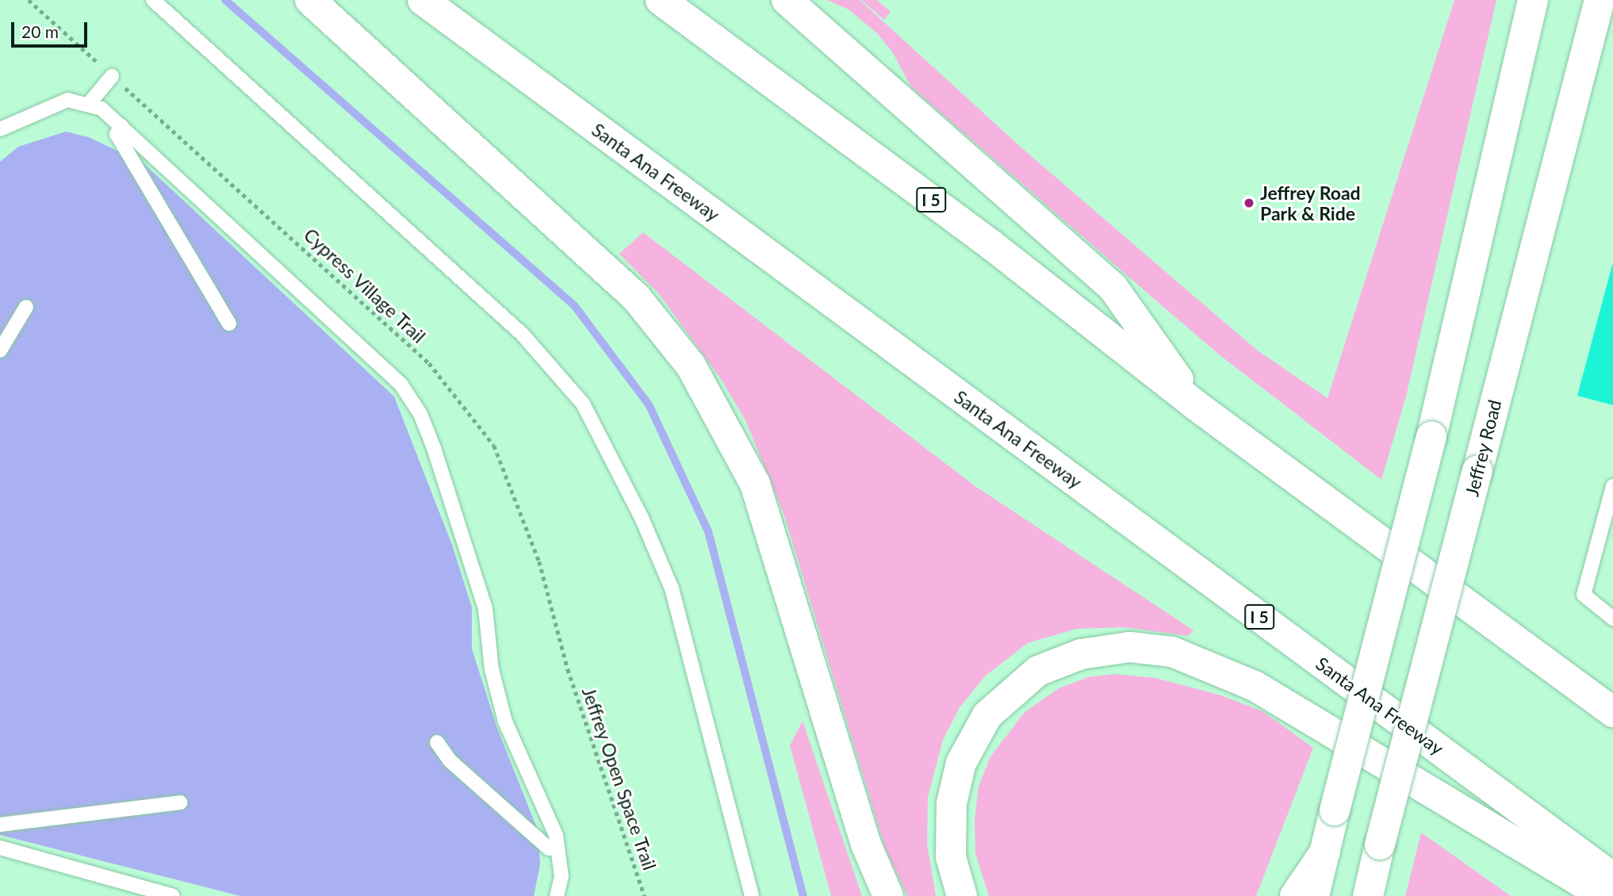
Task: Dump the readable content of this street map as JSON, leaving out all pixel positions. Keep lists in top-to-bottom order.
{
  "streets": {
    "main road": ["Santa Ana Freeway", "I 5", "Jeffrey Road"],
    "path": ["Cypress Village Trail", "Jeffrey Open Space Trail"]
  },
  "crossings": [
    ["Cypress Village Trail", "Jeffrey Open Space Trail"]
  ],
  "places": ["Jeffrey Road Park & Ride"],
  "scale_bar": "20 m"
}
